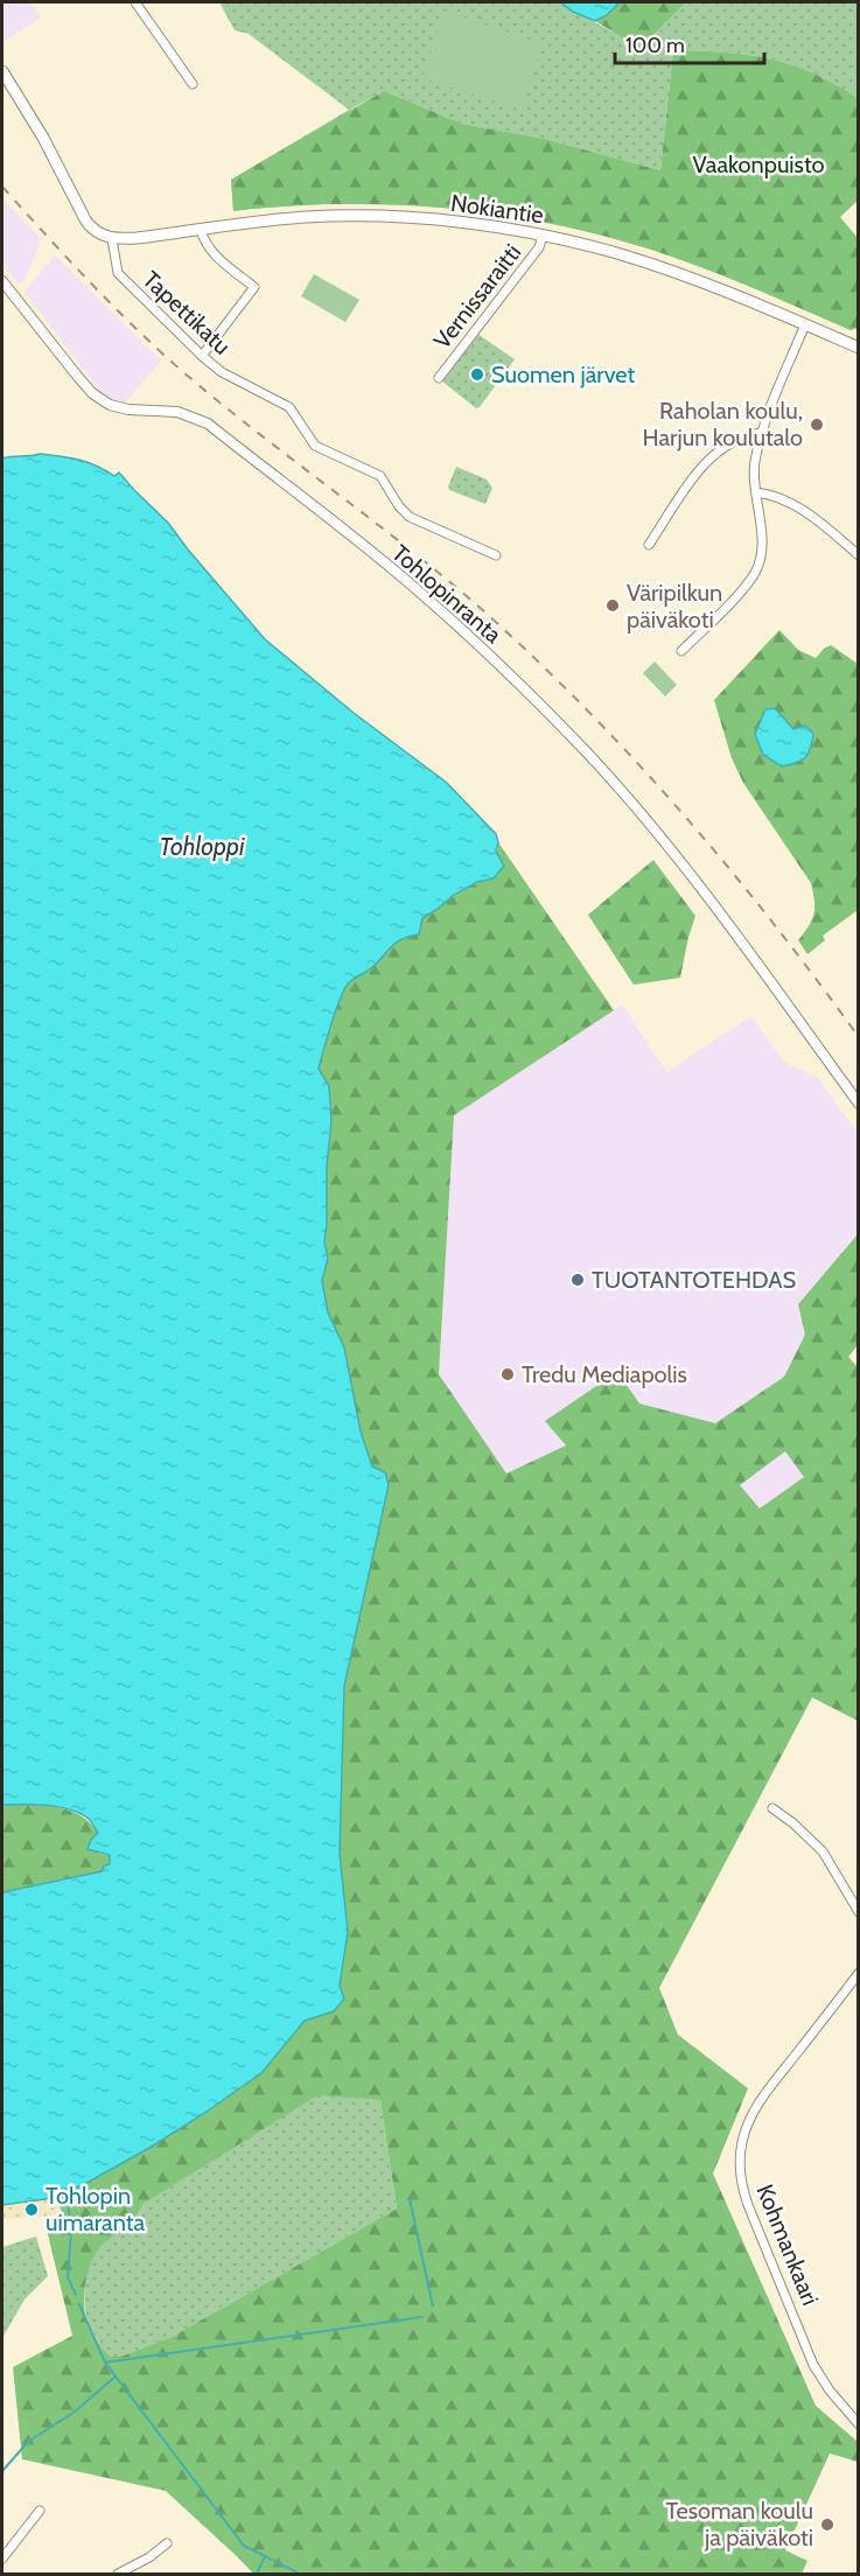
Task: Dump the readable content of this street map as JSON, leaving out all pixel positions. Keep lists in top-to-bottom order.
{
  "streets": {
    "main road": ["Nokiantie"],
    "street": [
      "Vernissaraitti",
      "Tapettikatu",
      "Tohlopinranta",
      "Kohmankaari"
    ]
  },
  "crossings": [
    ["Nokiantie", "Vernissaraitti"],
    ["Nokiantie", "Tapettikatu"]
  ],
  "water": ["Tohloppi"],
  "parks": ["Vaakonpuisto"],
  "places": [
    "Suomen järvet",
    "Raholan koulu, Harjun koulutalo",
    "Väripilkun päiväkoti",
    "TUOTANTOTEHDAS",
    "Tredu Mediapolis",
    "Tohlopin uimaranta",
    "Tesoman koulu ja päiväkoti"
  ],
  "scale_bar": "100 m"
}
